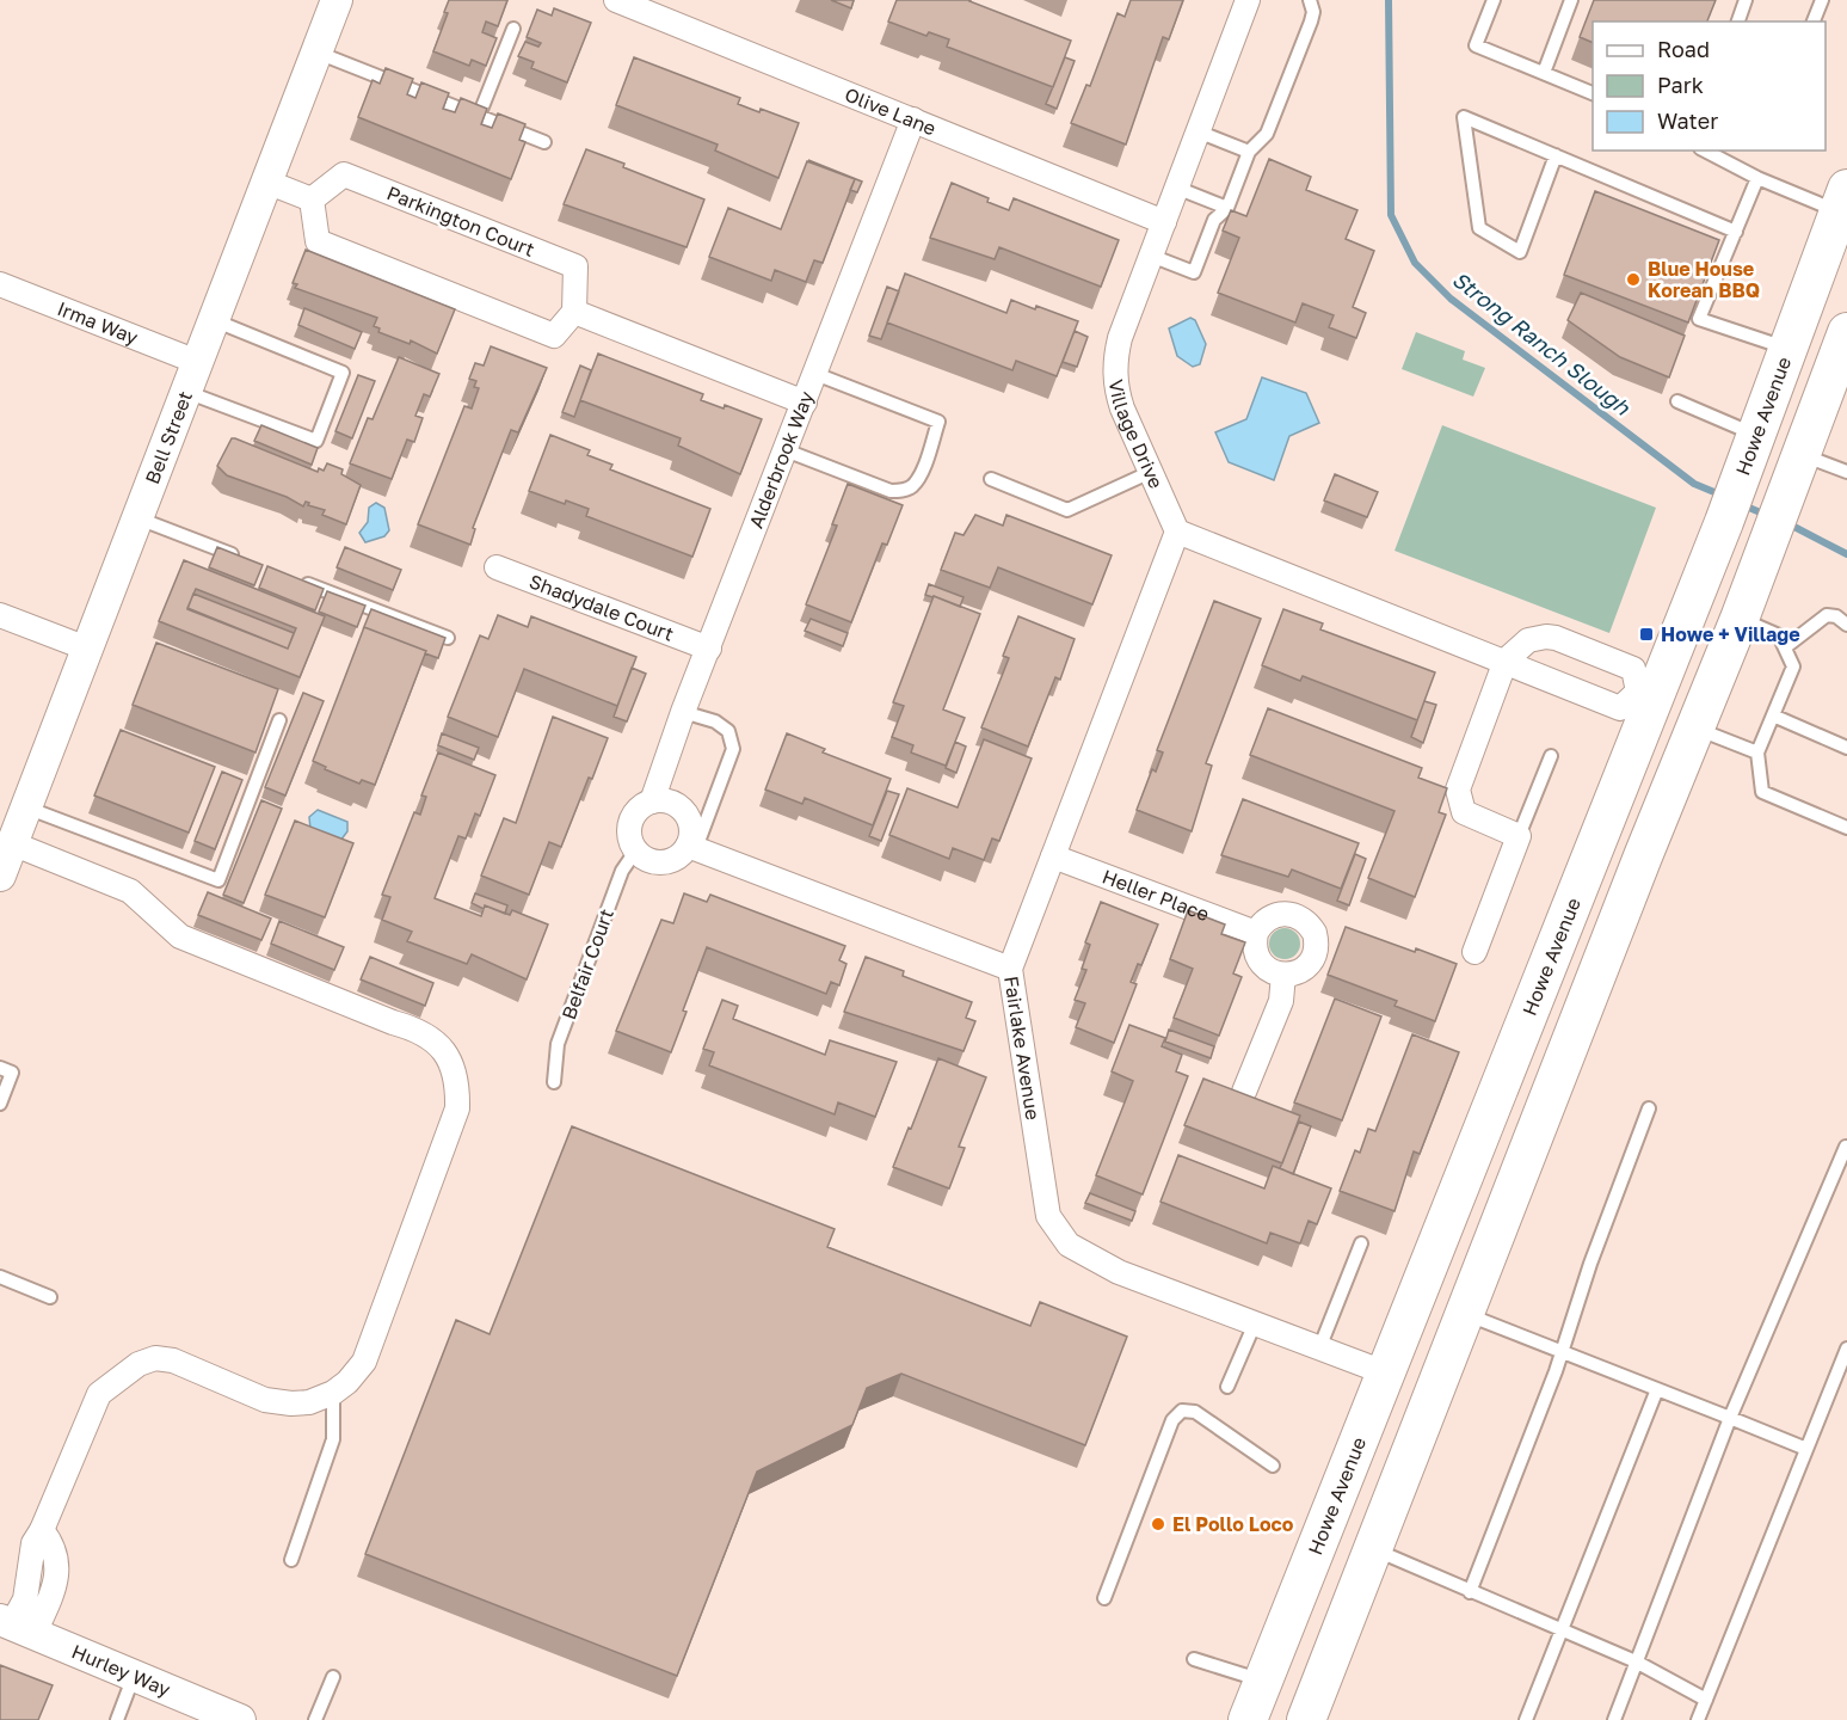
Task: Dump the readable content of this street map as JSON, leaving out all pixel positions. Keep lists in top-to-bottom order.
{
  "streets": {
    "main road": ["Howe Avenue"],
    "street": [
      "Olive Lane",
      "Parkington Court",
      "Irma Way",
      "Village Drive",
      "Bell Street",
      "Alderbrook Way",
      "Shadydale Court",
      "Heller Place",
      "Fairlake Avenue",
      "Hurley Way"
    ],
    "lane": ["Belfair Court"]
  },
  "crossings": [
    ["Olive Lane", "Village Drive"],
    ["Olive Lane", "Alderbrook Way"],
    ["Irma Way", "Bell Street"],
    ["Howe Avenue", "Fairlake Avenue"],
    ["Village Drive", "Fairlake Avenue"],
    ["Alderbrook Way", "Shadydale Court"],
    ["Alderbrook Way", "Belfair Court"],
    ["Heller Place", "Fairlake Avenue"]
  ],
  "water": ["Strong Ranch Slough"],
  "places": {
    "other": ["Blue House Korean BBQ", "El Pollo Loco"],
    "transit": ["Howe + Village"]
  },
  "legend": ["Road", "Park", "Water"]
}
